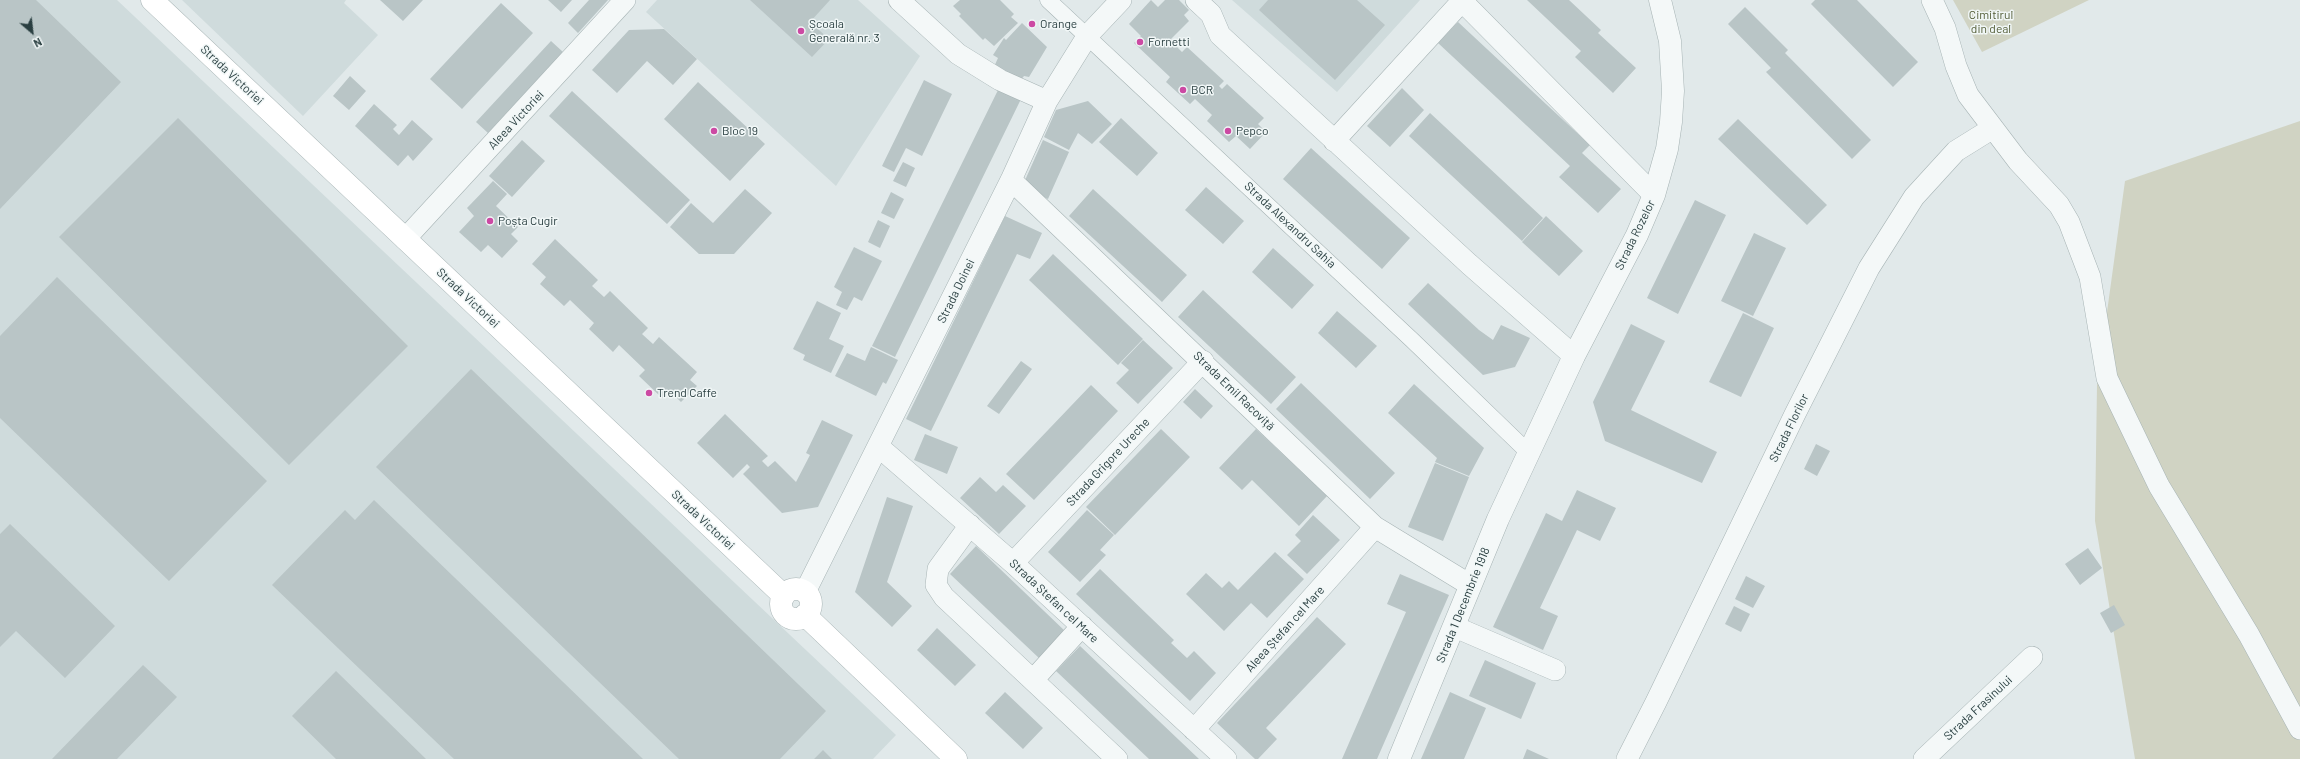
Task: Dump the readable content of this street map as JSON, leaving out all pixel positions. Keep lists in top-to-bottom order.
{
  "streets": {
    "main road": ["Strada Victoriei"],
    "street": [
      "Aleea Victoriei",
      "Strada Alexandru Sahia",
      "Strada Rozelor",
      "Strada Doinei",
      "Strada Emil Racoviță",
      "Strada Florilor",
      "Strada Grigore Ureche",
      "Strada Ștefan cel Mare",
      "Strada 1 Decembrie 1918",
      "Aleea Ștefan cel Mare",
      "Strada Frasinului"
    ]
  },
  "crossings": [
    ["Strada Victoriei", "Aleea Victoriei"],
    ["Strada Victoriei", "Strada Doinei"],
    ["Strada Alexandru Sahia", "Strada Rozelor"],
    ["Strada Alexandru Sahia", "Strada Doinei"],
    ["Strada Alexandru Sahia", "Strada 1 Decembrie 1918"],
    ["Strada Rozelor", "Strada 1 Decembrie 1918"],
    ["Strada Doinei", "Strada Emil Racoviță"],
    ["Strada Doinei", "Strada Ștefan cel Mare"],
    ["Strada Emil Racoviță", "Strada Grigore Ureche"],
    ["Strada Emil Racoviță", "Strada 1 Decembrie 1918"],
    ["Strada Emil Racoviță", "Aleea Ștefan cel Mare"],
    ["Strada Grigore Ureche", "Strada Ștefan cel Mare"],
    ["Strada Ștefan cel Mare", "Aleea Ștefan cel Mare"]
  ],
  "parks": ["Cimitirul din deal"],
  "places": [
    "Orange",
    "Școala Generală nr. 3",
    "Fornetti",
    "BCR",
    "Bloc 19",
    "Pepco",
    "Poșta Cugir",
    "Trend Caffe"
  ],
  "north": "bottom right"
}
